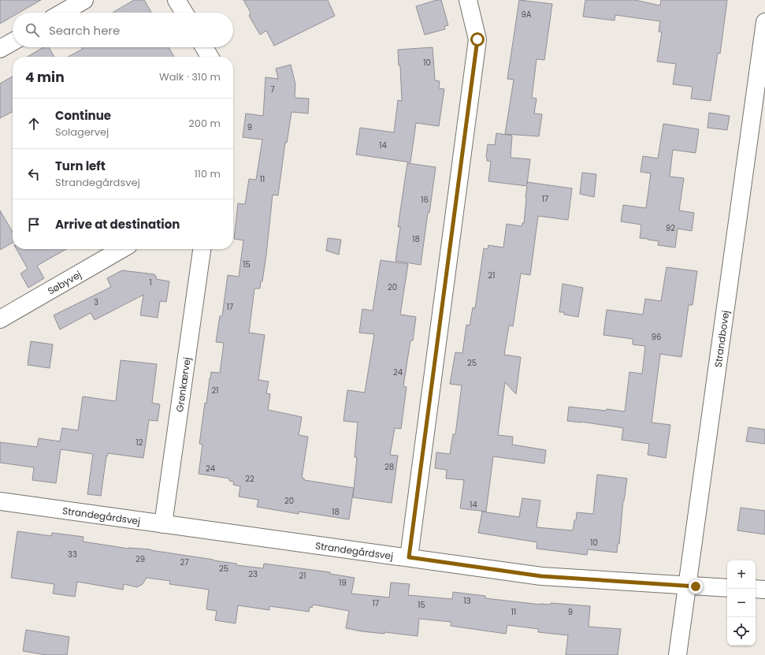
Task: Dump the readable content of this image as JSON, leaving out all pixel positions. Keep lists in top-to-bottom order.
{
  "streets": {
    "street": [
      "Søbyvej",
      "Strandbovej",
      "Grønkærvej",
      "Strandegårdsvej"
    ]
  },
  "crossings": [
    ["Strandbovej", "Strandegårdsvej"],
    ["Grønkærvej", "Strandegårdsvej"]
  ],
  "house_numbers": [
    "9A",
    "10",
    "7",
    "9",
    "14",
    "11",
    "17",
    "16",
    "92",
    "18",
    "15",
    "21",
    "1",
    "20",
    "3",
    "17",
    "96",
    "25",
    "24",
    "21",
    "12",
    "28",
    "24",
    "22",
    "20",
    "14",
    "18",
    "10",
    "33",
    "29",
    "27",
    "25",
    "23",
    "21",
    "19",
    "13",
    "17",
    "15",
    "11",
    "9"
  ],
  "page": {
    "search": "Search here",
    "heading": ["4 min", "Walk · 310 m"],
    "list": [
      ["Continue", "Solagervej", "200 m"],
      ["Turn left", "Strandegårdsvej", "110 m"],
      "Arrive at destination"
    ],
    "map_buttons": ["+", "−"]
  }
}
